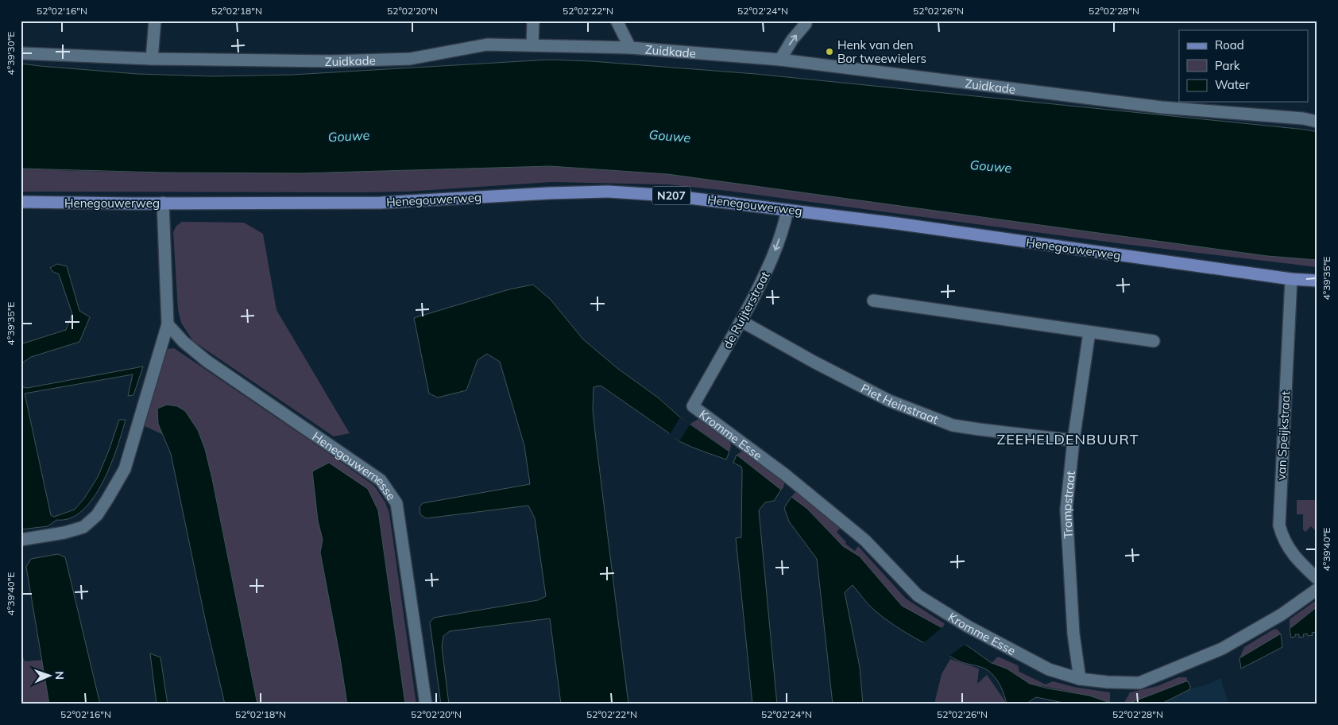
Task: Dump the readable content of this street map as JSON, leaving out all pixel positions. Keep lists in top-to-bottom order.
{
  "streets": {
    "main road": ["N207", "Henegouwerweg"],
    "street": [
      "Zuidkade",
      "de Ruijterstraat",
      "Piet Heinstraat",
      "Kromme Esse",
      "van Speijkstraat",
      "Henegouwernesse",
      "Trompstraat"
    ]
  },
  "crossings": [
    ["Henegouwerweg", "de Ruijterstraat"],
    ["Henegouwerweg", "van Speijkstraat"],
    ["de Ruijterstraat", "Piet Heinstraat"],
    ["de Ruijterstraat", "Kromme Esse"],
    ["Piet Heinstraat", "Trompstraat"],
    ["Kromme Esse", "Trompstraat"]
  ],
  "one_way": ["de Ruijterstraat"],
  "districts": ["ZEEHELDENBUURT"],
  "water": ["Gouwe"],
  "places": ["Henk van den Bor tweewielers"],
  "legend": ["Road", "Park", "Water"],
  "north": "right",
  "coordinates": [
    "52°02'16\"N",
    "52°02'18\"N",
    "52°02'20\"N",
    "52°02'22\"N",
    "52°02'24\"N",
    "52°02'26\"N",
    "52°02'28\"N",
    "4°39'30\"E",
    "4°39'35\"E",
    "4°39'40\"E"
  ]
}
